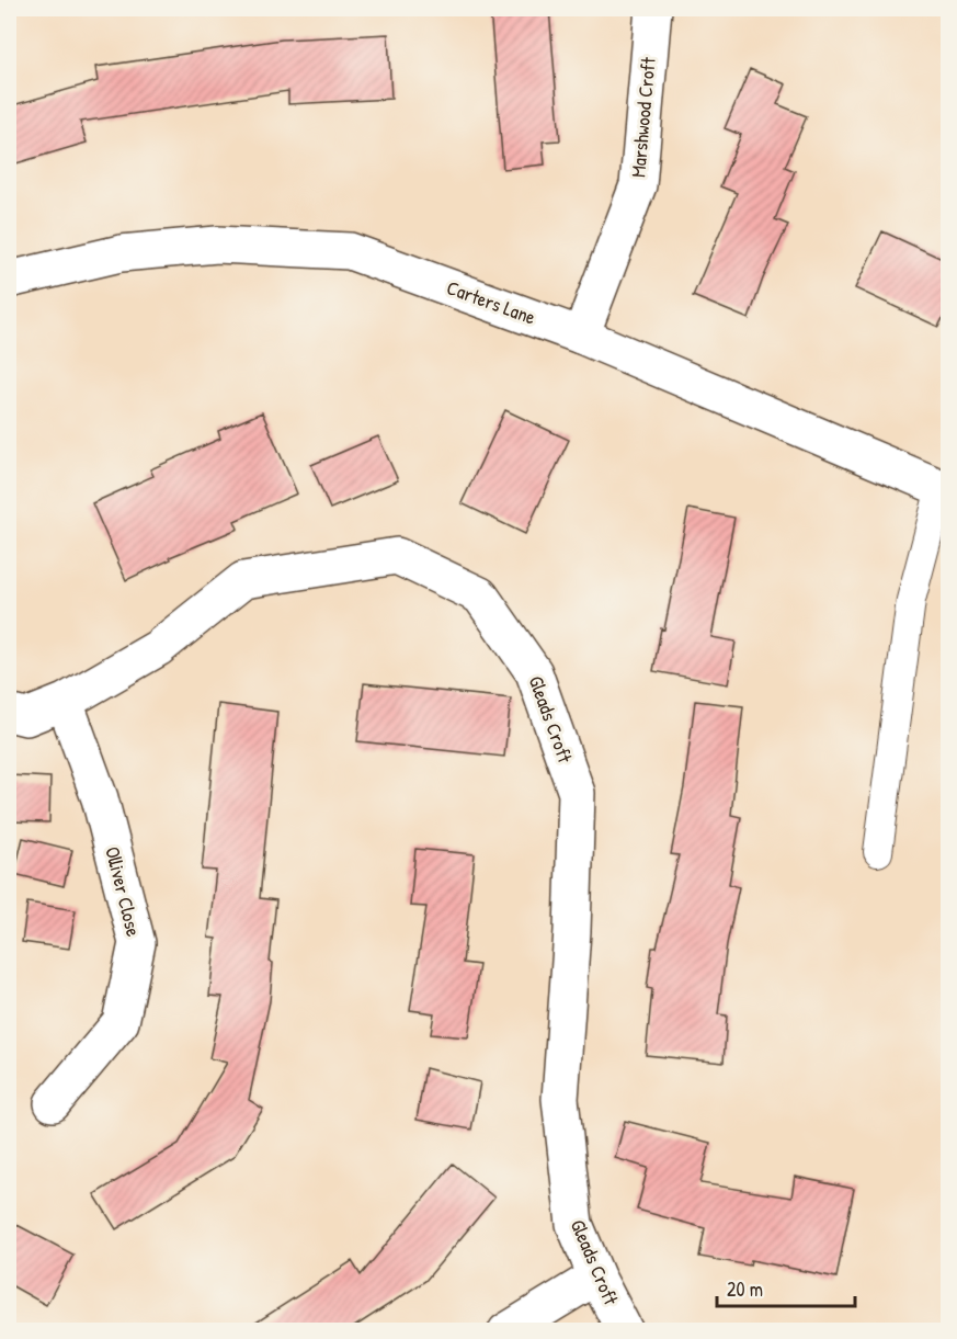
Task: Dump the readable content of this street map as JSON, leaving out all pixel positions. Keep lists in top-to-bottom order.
{
  "streets": {
    "street": [
      "Marshwood Croft",
      "Carters Lane",
      "Gleads Croft",
      "Olliver Close"
    ]
  },
  "crossings": [
    ["Marshwood Croft", "Carters Lane"],
    ["Gleads Croft", "Olliver Close"]
  ],
  "scale_bar": "20 m"
}
